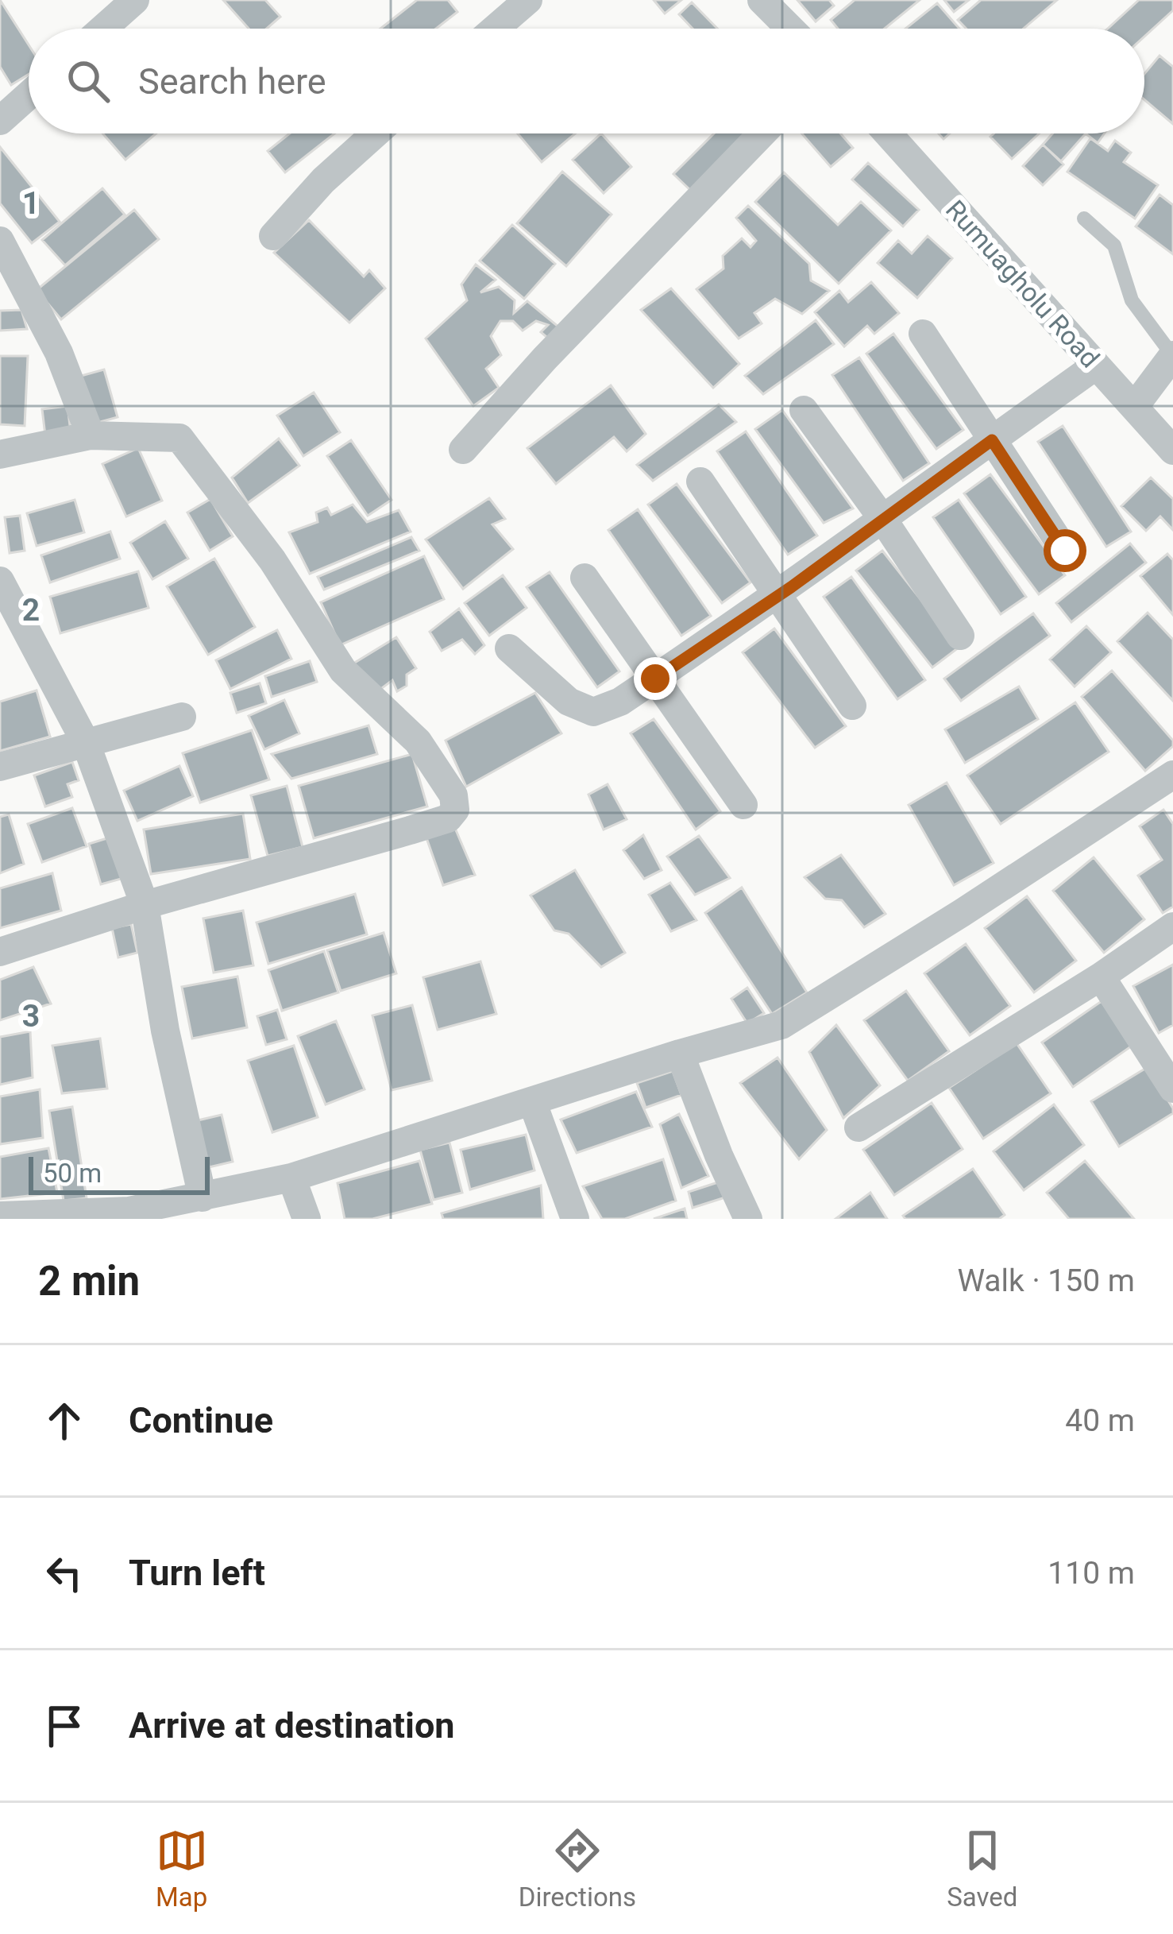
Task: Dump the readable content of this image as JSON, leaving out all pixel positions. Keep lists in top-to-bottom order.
{
  "streets": {
    "street": ["Rumuagholu Road"]
  },
  "scale_bar": "50 m",
  "page": {
    "search": "Search here",
    "scale": "50 m",
    "heading": ["2 min", "Walk · 150 m"],
    "list": [
      ["Continue", "40 m"],
      ["Turn left", "110 m"],
      "Arrive at destination"
    ],
    "nav": ["Map", "Directions", "Saved"]
  },
  "grid": {
    "rows": ["1", "2", "3"]
  }
}
